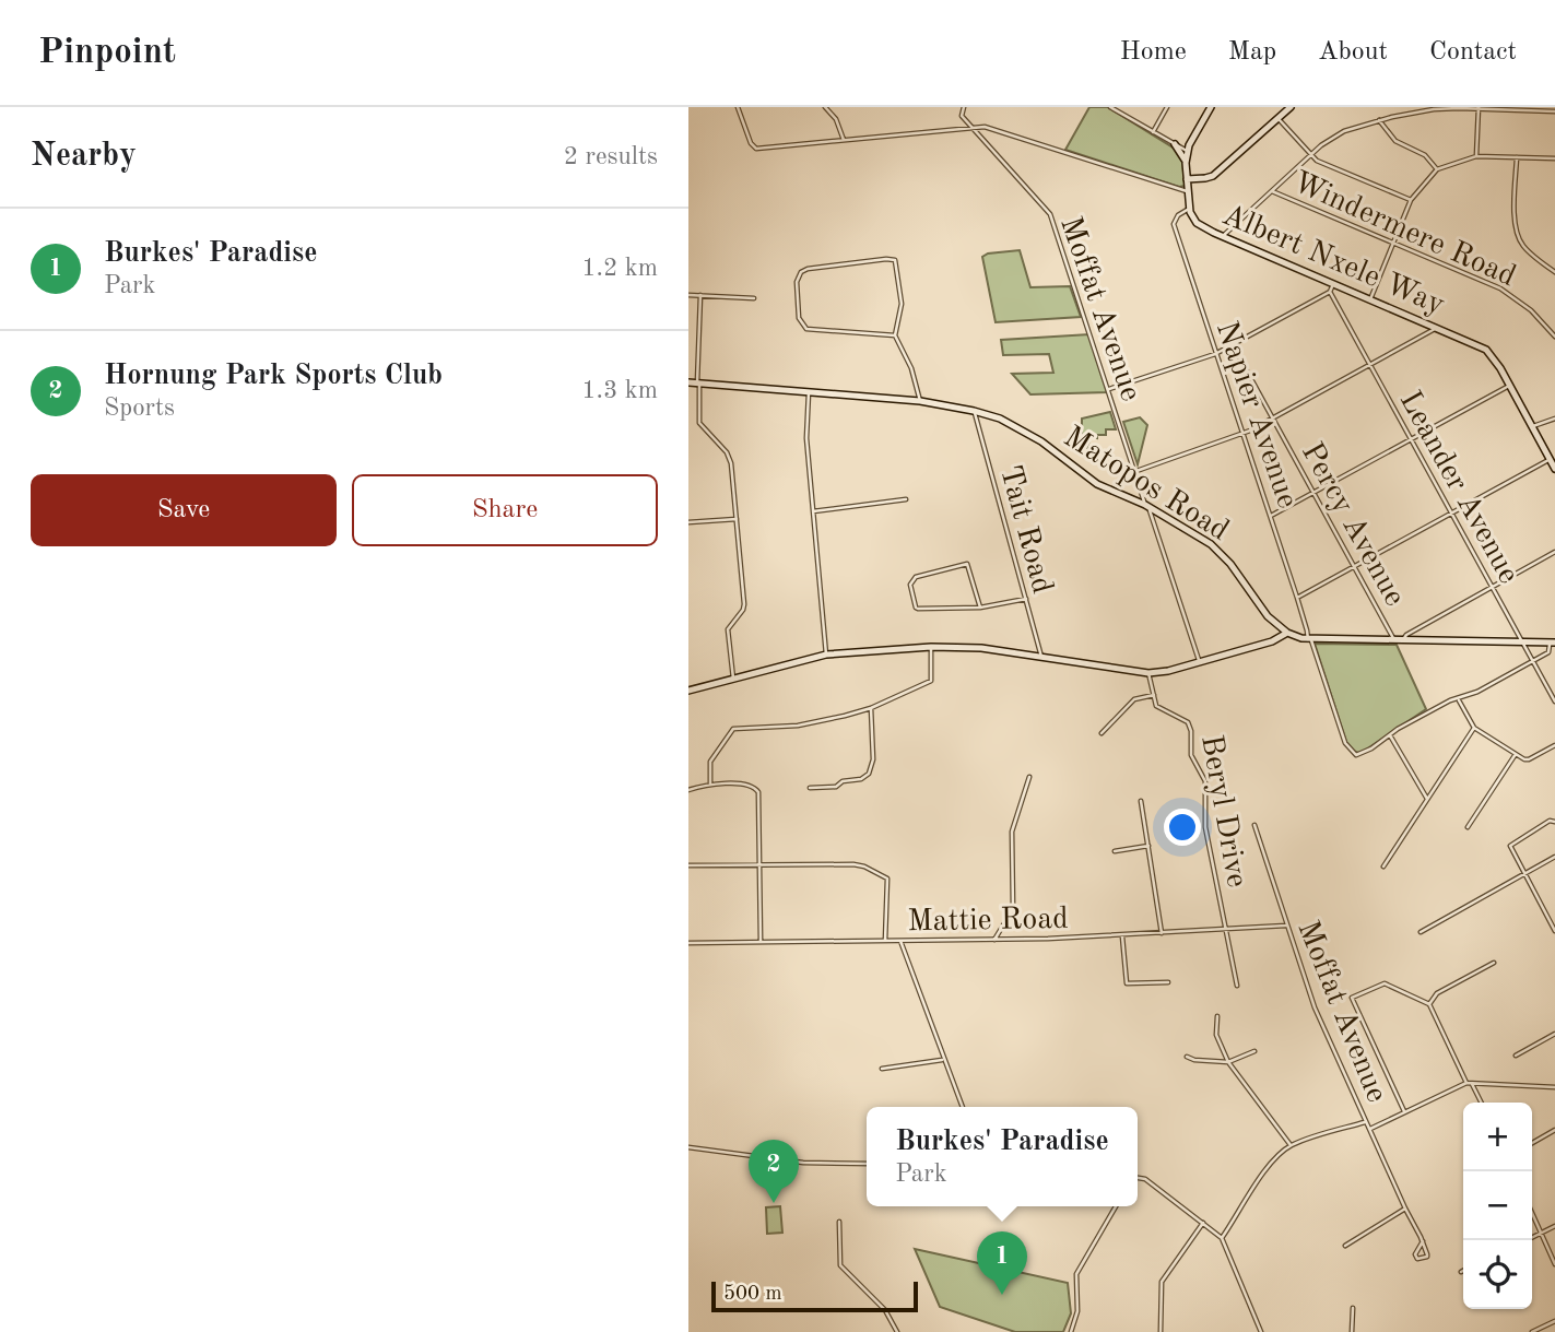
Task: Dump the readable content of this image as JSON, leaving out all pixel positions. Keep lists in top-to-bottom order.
{
  "streets": {
    "main road": ["Albert Nxele Way", "Matopos Road"],
    "street": [
      "Windermere Road",
      "Moffat Avenue",
      "Napier Avenue",
      "Leander Avenue",
      "Percy Avenue",
      "Tait Road",
      "Beryl Drive",
      "Mattie Road"
    ]
  },
  "crossings": [
    ["Albert Nxele Way", "Napier Avenue"],
    ["Moffat Avenue", "Matopos Road"],
    ["Moffat Avenue", "Mattie Road"],
    ["Napier Avenue", "Matopos Road"],
    ["Matopos Road", "Leander Avenue"],
    ["Matopos Road", "Percy Avenue"],
    ["Matopos Road", "Tait Road"],
    ["Beryl Drive", "Mattie Road"]
  ],
  "scale_bar": "500 m",
  "page": {
    "header": "Pinpoint",
    "nav": [
      "Home",
      "Map",
      "About",
      "Contact"
    ],
    "heading": ["Nearby", "2 results"],
    "list": [
      {
        "mark": "1",
        "name": "Burkes' Paradise",
        "note": "Park",
        "value": "1.2 km"
      },
      {
        "mark": "2",
        "name": "Hornung Park Sports Club",
        "note": "Sports",
        "value": "1.3 km"
      }
    ],
    "buttons": ["Save", "Share"],
    "map_buttons": ["+", "−"],
    "popup": ["Burkes' Paradise", "Park"],
    "pins": ["2", "1"],
    "scale": "500 m"
  }
}
